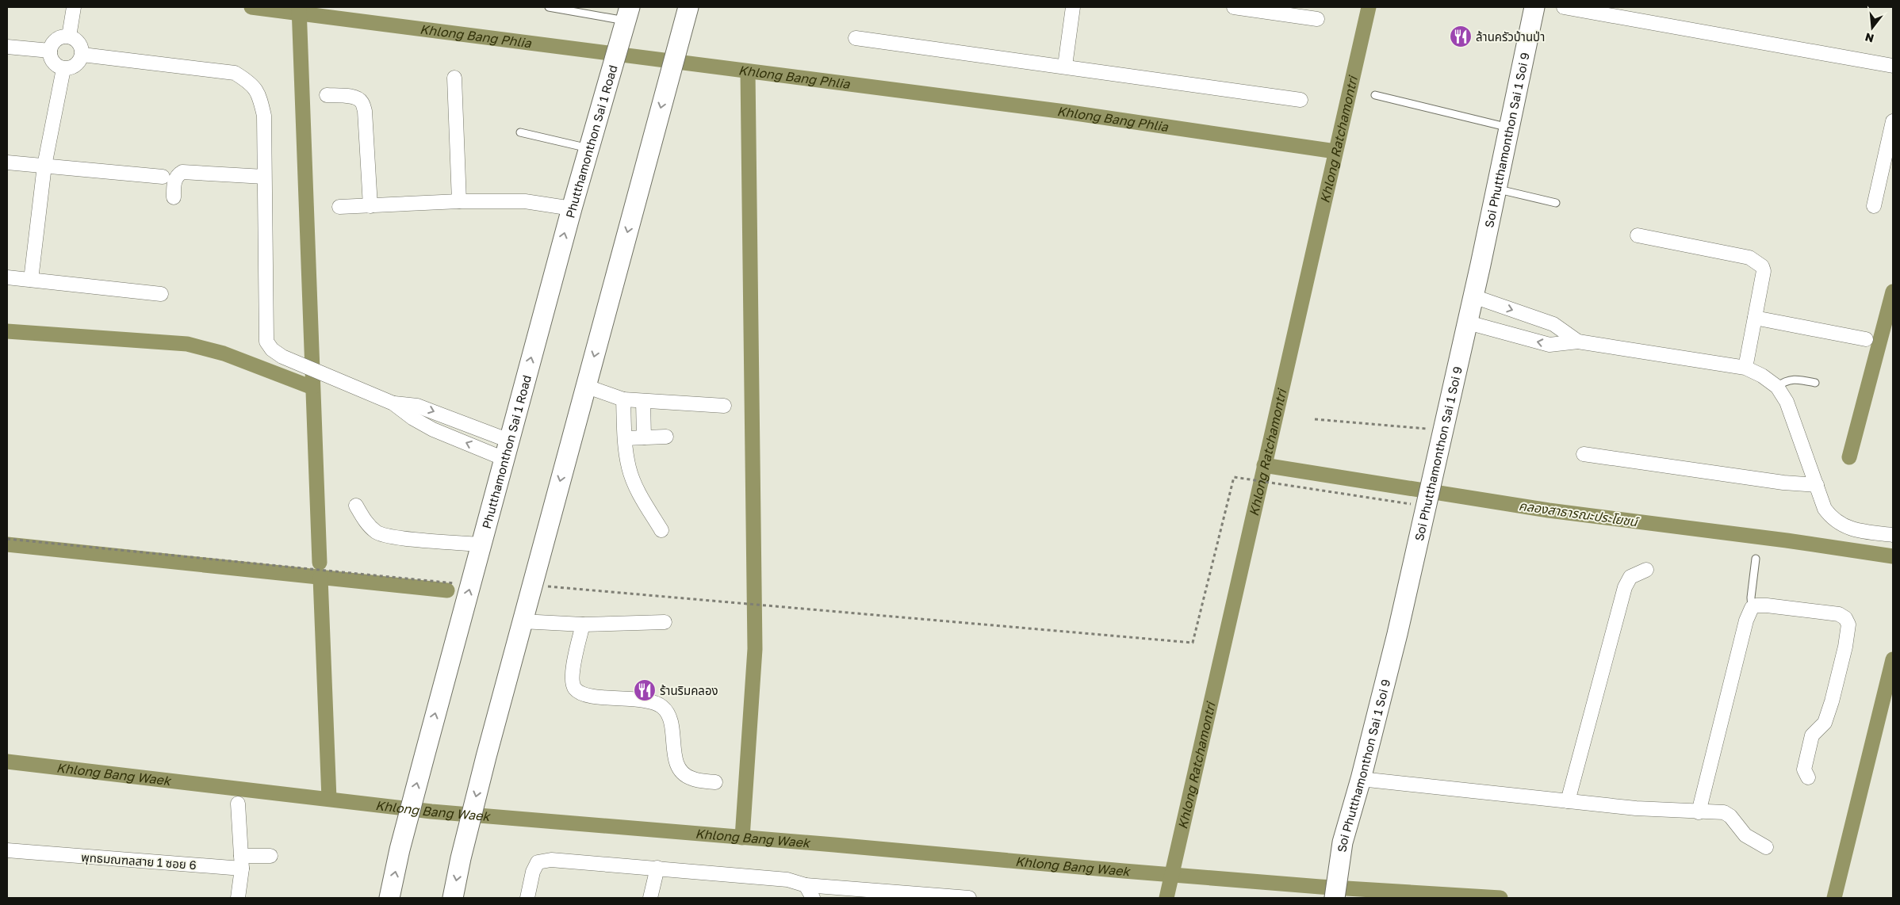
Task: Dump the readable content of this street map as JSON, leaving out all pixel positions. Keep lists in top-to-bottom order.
{
  "streets": {
    "main road": ["Soi Phutthamonthon Sai 1 Soi 9", "Phutthamonthon Sai 1 Road"],
    "street": ["พุทธมณฑลสาย 1 ซอย 6"]
  },
  "water": [
    "Khlong Bang Phlia",
    "Khlong Ratchamontri",
    "คลองสาธารณะประโยชน์",
    "Khlong Bang Waek"
  ],
  "places": {
    "restaurant": ["ล้านครัวบ้านป่า", "ร้านริมคลอง"]
  },
  "north": "bottom"
}
